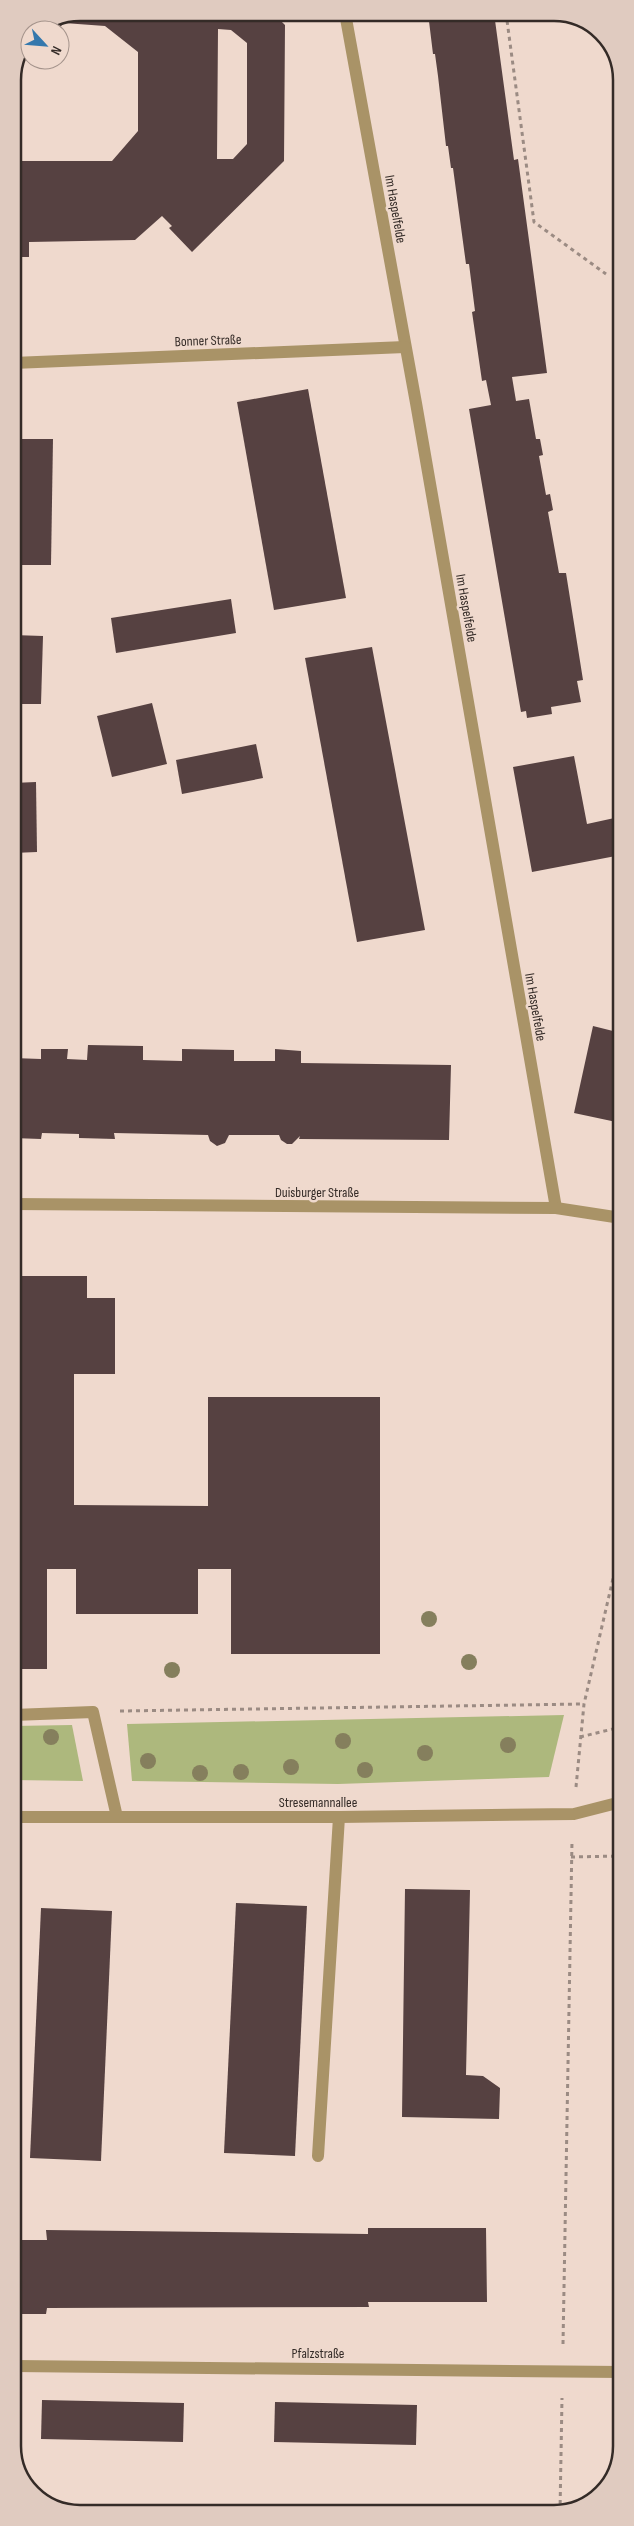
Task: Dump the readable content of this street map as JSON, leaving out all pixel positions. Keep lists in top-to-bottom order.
{
  "streets": {
    "street": [
      "Im Haspelfelde",
      "Bonner Straße",
      "Duisburger Straße",
      "Stresemannallee",
      "Pfalzstraße"
    ]
  },
  "crossings": [
    ["Im Haspelfelde", "Bonner Straße"],
    ["Im Haspelfelde", "Duisburger Straße"]
  ],
  "north": "bottom right"
}
